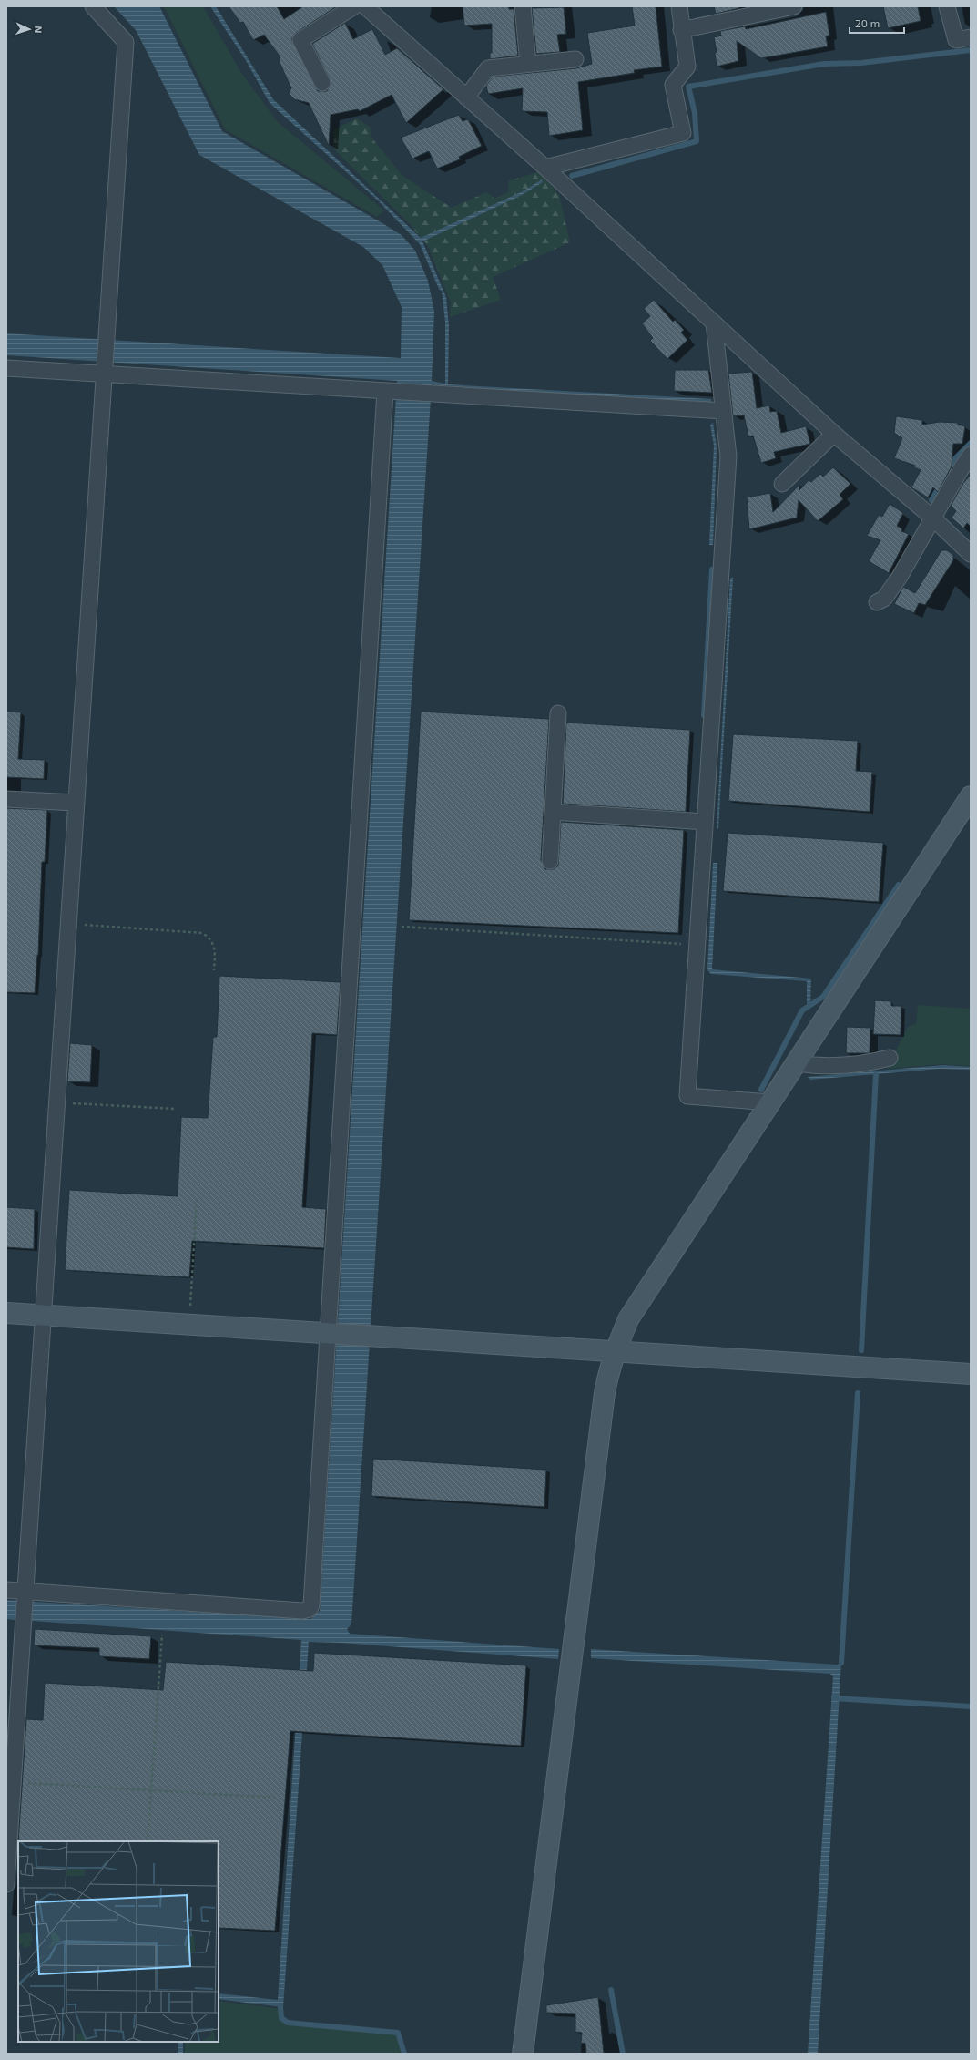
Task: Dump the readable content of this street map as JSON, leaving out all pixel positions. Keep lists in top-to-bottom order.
{
  "scale_bar": "20 m",
  "north": "right"
}
